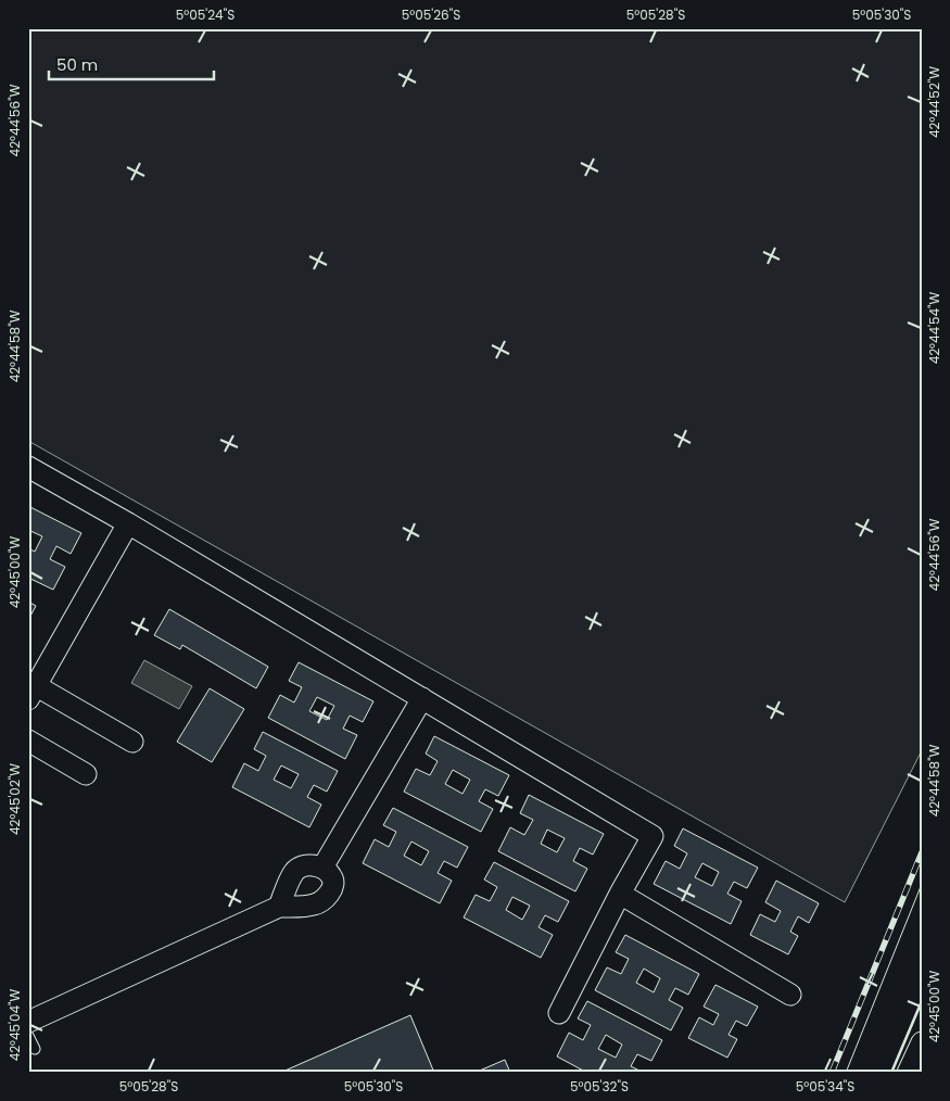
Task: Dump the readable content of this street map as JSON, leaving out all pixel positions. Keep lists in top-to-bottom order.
{
  "scale_bar": "50 m",
  "coordinates": [
    "5°05'24\"S",
    "5°05'26\"S",
    "5°05'28\"S",
    "5°05'30\"S",
    "42°44'52\"W",
    "42°44'56\"W",
    "42°44'54\"W",
    "42°44'58\"W",
    "42°45'00\"W",
    "42°45'02\"W",
    "42°45'04\"W",
    "5°05'32\"S",
    "5°05'34\"S"
  ]
}
